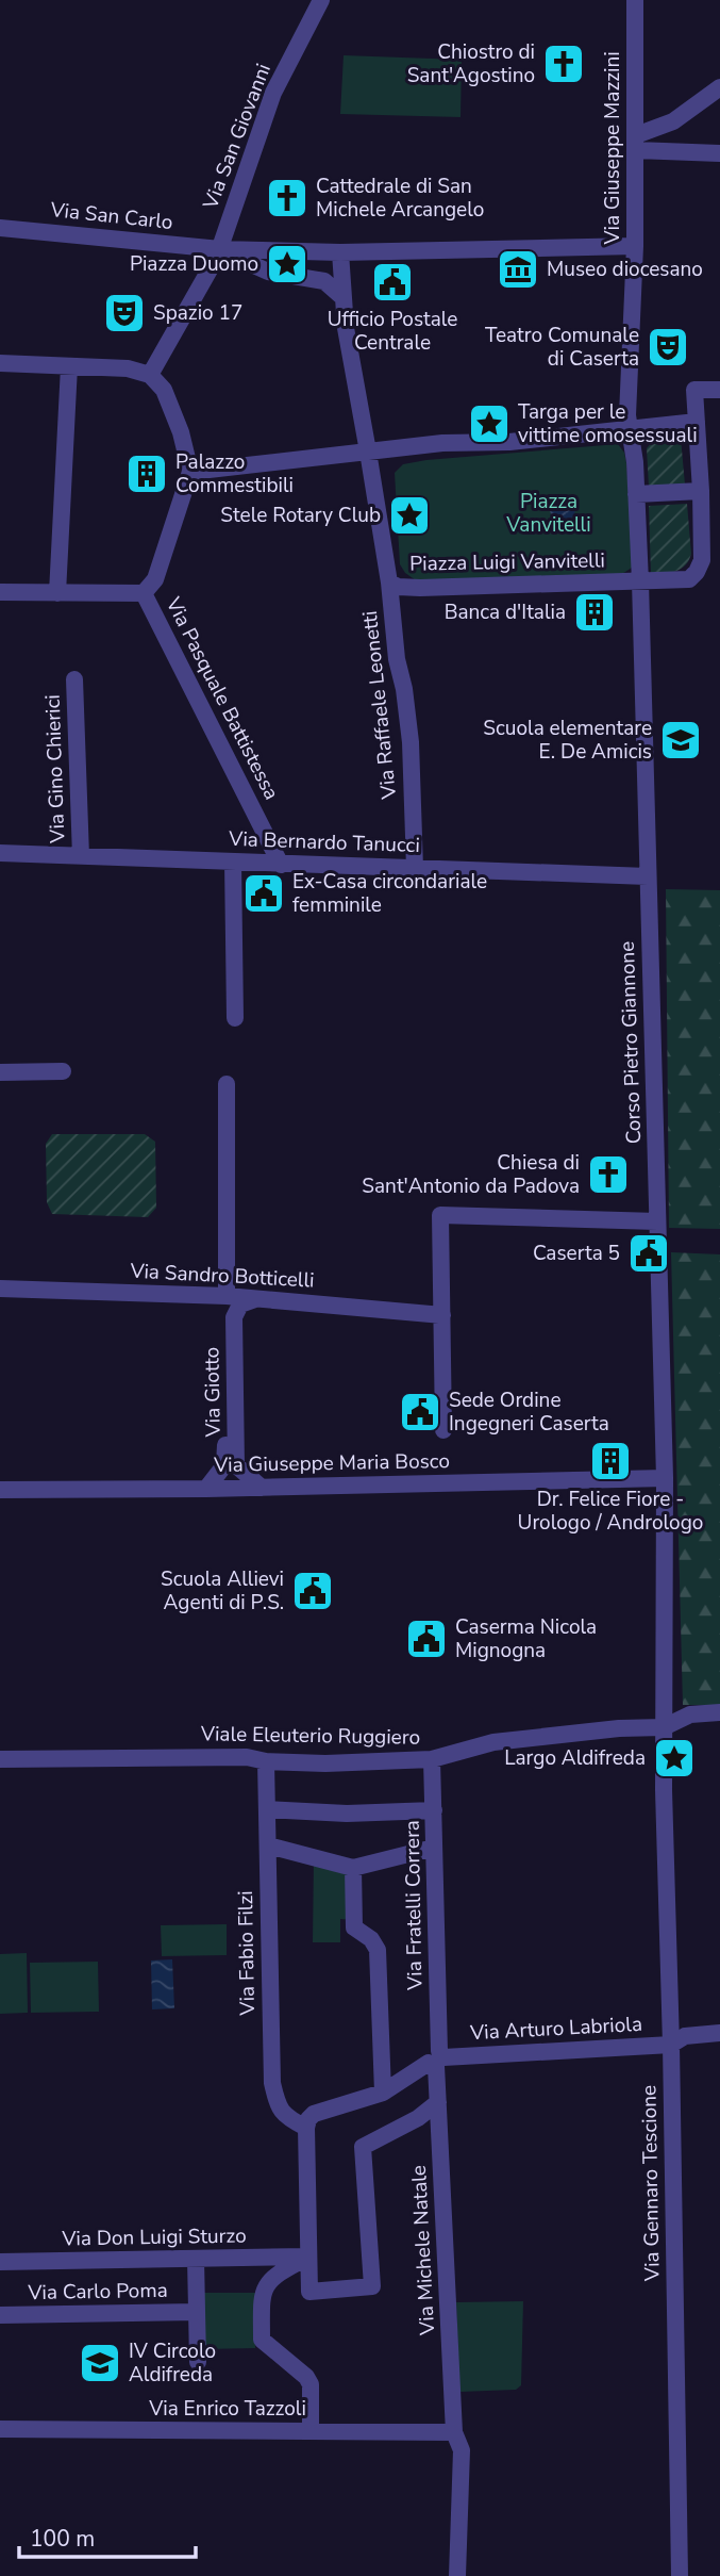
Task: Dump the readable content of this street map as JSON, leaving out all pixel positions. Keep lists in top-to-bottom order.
{
  "streets": {
    "street": [
      "Via San Giovanni",
      "Via Giuseppe Mazzini",
      "Via San Carlo",
      "Piazza Luigi Vanvitelli",
      "Via Pasquale Battistessa",
      "Via Raffaele Leonetti",
      "Via Gino Chierici",
      "Via Bernardo Tanucci",
      "Corso Pietro Giannone",
      "Via Sandro Botticelli",
      "Via Giotto",
      "Via Giuseppe Maria Bosco",
      "Viale Eleuterio Ruggiero",
      "Via Fratelli Correra",
      "Via Fabio Filzi",
      "Via Arturo Labriola",
      "Via Gennaro Tescione",
      "Via Don Luigi Sturzo",
      "Via Michele Natale",
      "Via Carlo Poma",
      "Via Enrico Tazzoli"
    ]
  },
  "crossings": [
    ["Via San Giovanni", "Via San Carlo"],
    ["Piazza Luigi Vanvitelli", "Via Raffaele Leonetti"],
    ["Piazza Luigi Vanvitelli", "Corso Pietro Giannone"],
    ["Via Pasquale Battistessa", "Via Bernardo Tanucci"],
    ["Via Raffaele Leonetti", "Via Bernardo Tanucci"],
    ["Via Gino Chierici", "Via Bernardo Tanucci"],
    ["Via Bernardo Tanucci", "Corso Pietro Giannone"],
    ["Corso Pietro Giannone", "Via Giuseppe Maria Bosco"],
    ["Corso Pietro Giannone", "Viale Eleuterio Ruggiero"],
    ["Corso Pietro Giannone", "Via Gennaro Tescione"],
    ["Via Sandro Botticelli", "Via Giotto"],
    ["Via Giotto", "Via Giuseppe Maria Bosco"],
    ["Viale Eleuterio Ruggiero", "Via Fratelli Correra"],
    ["Viale Eleuterio Ruggiero", "Via Fabio Filzi"],
    ["Viale Eleuterio Ruggiero", "Via Gennaro Tescione"],
    ["Via Fratelli Correra", "Via Arturo Labriola"],
    ["Via Fratelli Correra", "Via Michele Natale"],
    ["Via Arturo Labriola", "Via Gennaro Tescione"],
    ["Via Arturo Labriola", "Via Michele Natale"],
    ["Via Michele Natale", "Via Enrico Tazzoli"]
  ],
  "parks": ["Piazza Vanvitelli"],
  "places": {
    "church": ["Chiostro di Sant'Agostino", "Cattedrale di San Michele Arcangelo", "Chiesa di Sant'Antonio da Padova"],
    "place": [
      "Piazza Duomo",
      "Targa per le vittime omosessuali",
      "Stele Rotary Club",
      "Largo Aldifreda"
    ],
    "museum": ["Museo diocesano"],
    "public building": [
      "Ufficio Postale Centrale",
      "Ex-Casa circondariale femminile",
      "Caserta 5",
      "Sede Ordine Ingegneri Caserta",
      "Scuola Allievi Agenti di P.S.",
      "Caserma Nicola Mignogna"
    ],
    "theatre": ["Spazio 17", "Teatro Comunale di Caserta"],
    "building": ["Palazzo Commestibili", "Banca d'Italia", "Dr. Felice Fiore - Urologo / Andrologo"],
    "school or university": ["Scuola elementare E. De Amicis", "IV Circolo Aldifreda"]
  },
  "scale_bar": "100 m"
}
